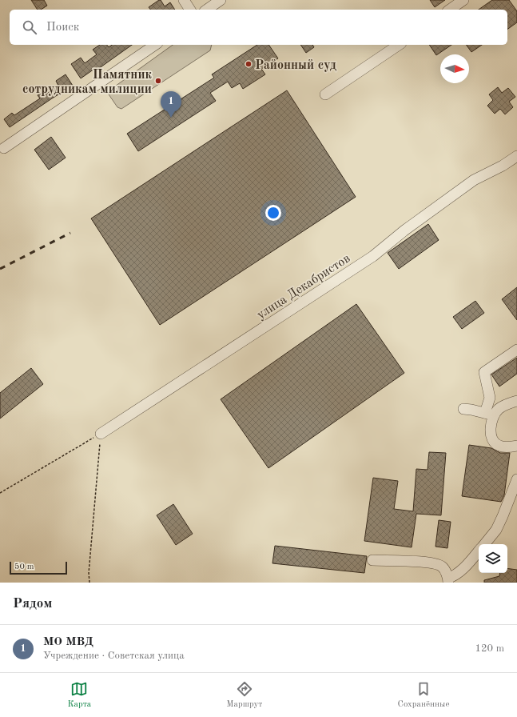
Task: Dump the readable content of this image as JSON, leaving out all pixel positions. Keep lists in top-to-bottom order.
{
  "streets": {
    "street": ["улица Декабристов"]
  },
  "places": ["Районный суд", "Памятник сотрудникам милиции"],
  "scale_bar": "50 m",
  "north": "right",
  "page": {
    "search": "Поиск",
    "pins": "1",
    "scale": "50 m",
    "heading": "Рядом",
    "list": [
      {
        "mark": "1",
        "name": "МО МВД",
        "note": "Учреждение · Советская улица",
        "value": "120 m"
      }
    ],
    "nav": ["Карта", "Маршрут", "Сохранённые"]
  }
}
